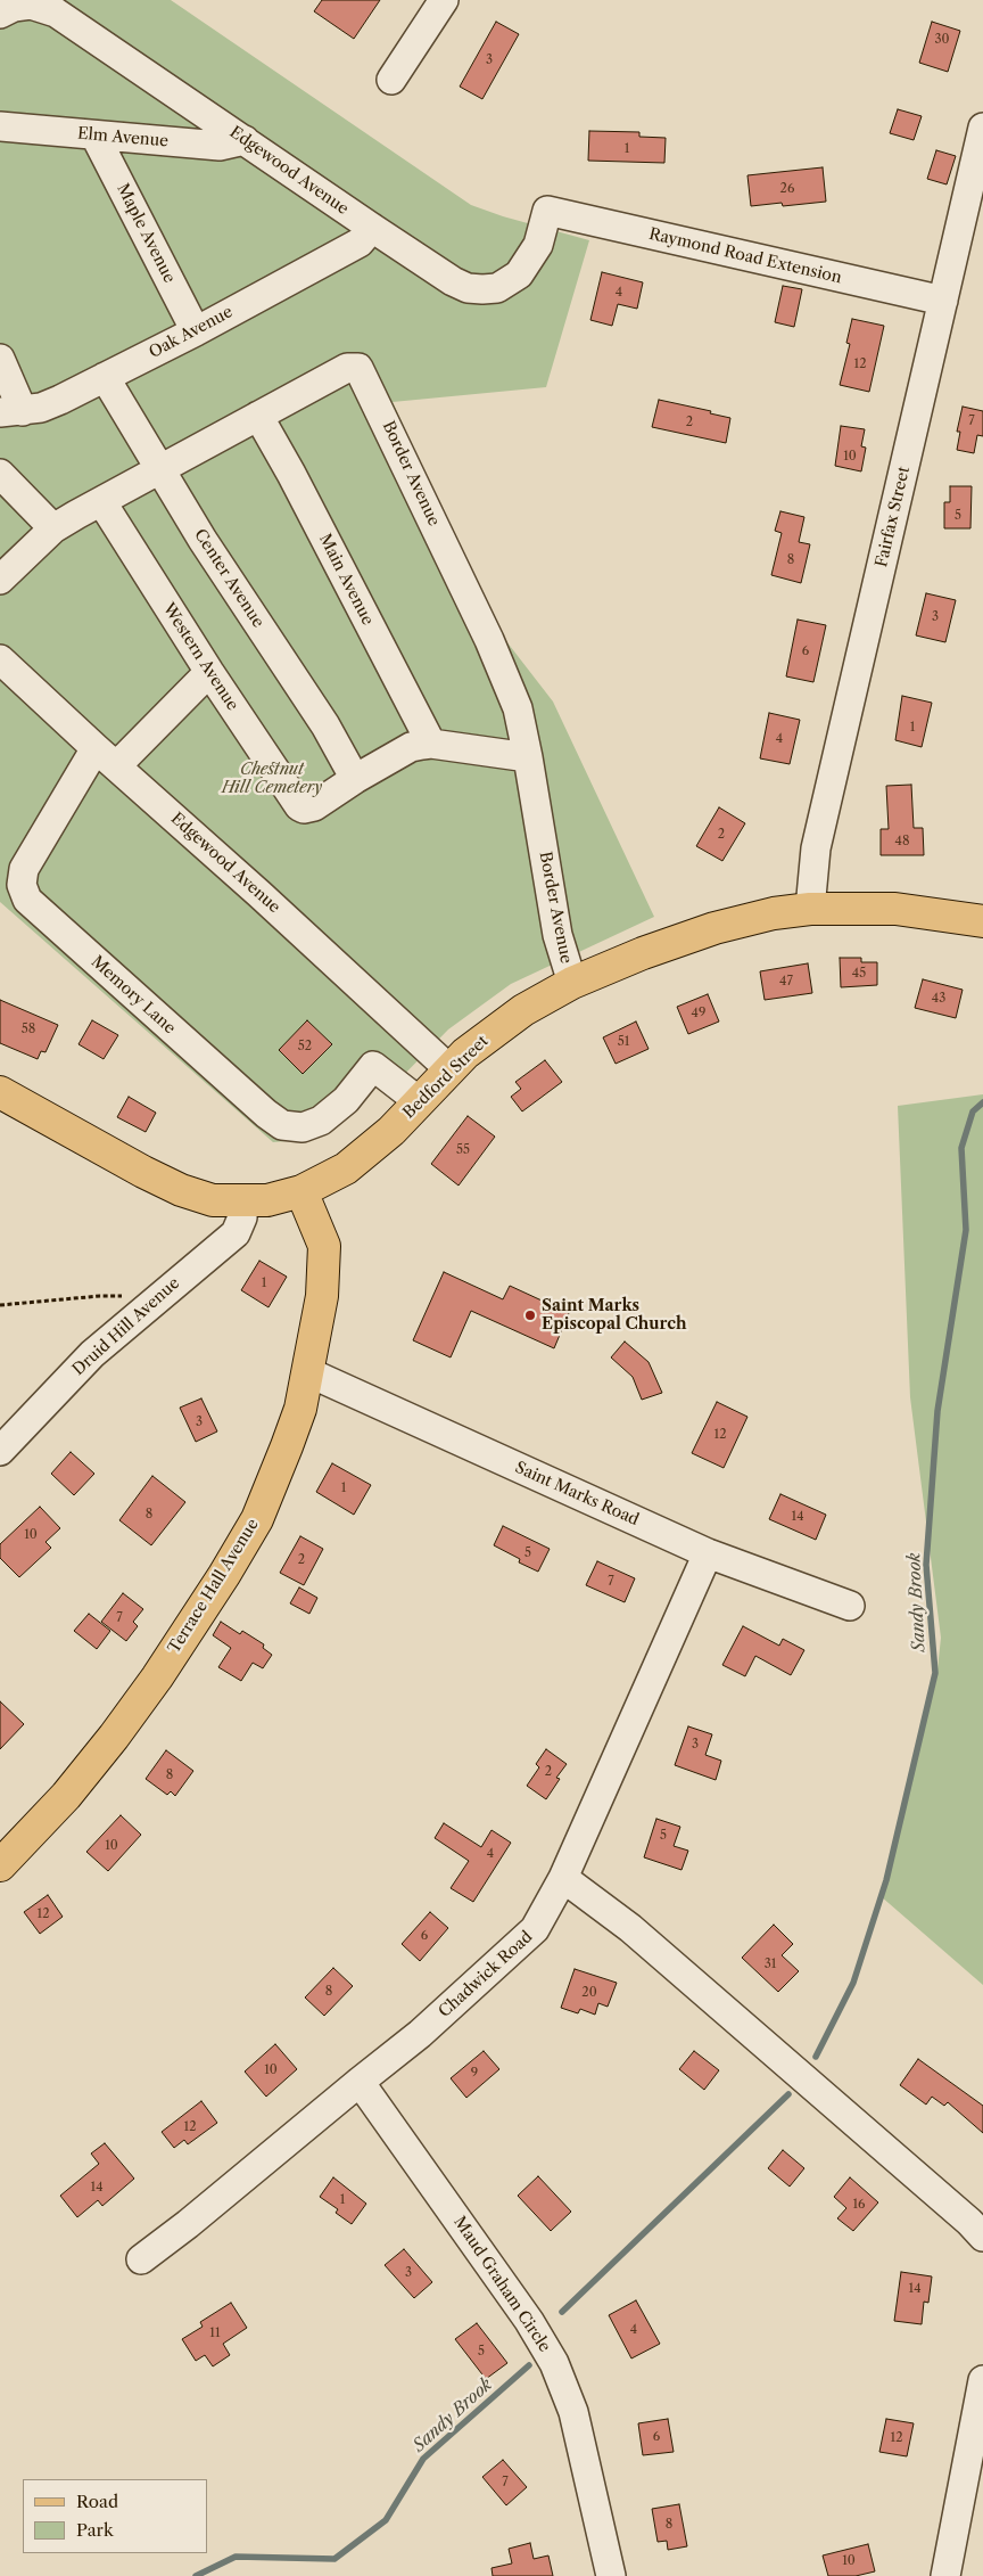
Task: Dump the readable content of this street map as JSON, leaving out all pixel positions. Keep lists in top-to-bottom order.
{
  "streets": {
    "main road": ["Bedford Street", "Terrace Hall Avenue"],
    "street": [
      "Elm Avenue",
      "Edgewood Avenue",
      "Maple Avenue",
      "Raymond Road Extension",
      "Oak Avenue",
      "Border Avenue",
      "Fairfax Street",
      "Center Avenue",
      "Main Avenue",
      "Western Avenue",
      "Memory Lane",
      "Druid Hill Avenue",
      "Saint Marks Road",
      "Chadwick Road",
      "Maud Graham Circle"
    ]
  },
  "crossings": [
    ["Elm Avenue", "Edgewood Avenue"],
    ["Elm Avenue", "Maple Avenue"],
    ["Edgewood Avenue", "Raymond Road Extension"],
    ["Edgewood Avenue", "Oak Avenue"],
    ["Edgewood Avenue", "Memory Lane"],
    ["Edgewood Avenue", "Bedford Street"],
    ["Maple Avenue", "Oak Avenue"],
    ["Raymond Road Extension", "Fairfax Street"],
    ["Oak Avenue", "Center Avenue"],
    ["Border Avenue", "Center Avenue"],
    ["Border Avenue", "Main Avenue"],
    ["Border Avenue", "Western Avenue"],
    ["Border Avenue", "Bedford Street"],
    ["Fairfax Street", "Bedford Street"],
    ["Center Avenue", "Western Avenue"],
    ["Western Avenue", "Memory Lane"],
    ["Memory Lane", "Bedford Street"],
    ["Bedford Street", "Druid Hill Avenue"],
    ["Bedford Street", "Terrace Hall Avenue"],
    ["Saint Marks Road", "Terrace Hall Avenue"],
    ["Saint Marks Road", "Chadwick Road"],
    ["Chadwick Road", "Maud Graham Circle"]
  ],
  "water": ["Sandy Brook"],
  "parks": ["Chestnut Hill Cemetery"],
  "places": ["Saint Marks Episcopal Church"],
  "house_numbers": [
    "30",
    "3",
    "1",
    "26",
    "4",
    "12",
    "7",
    "2",
    "10",
    "5",
    "8",
    "3",
    "6",
    "1",
    "4",
    "2",
    "48",
    "45",
    "47",
    "43",
    "49",
    "58",
    "51",
    "52",
    "55",
    "1",
    "3",
    "12",
    "1",
    "8",
    "14",
    "10",
    "5",
    "2",
    "7",
    "7",
    "3",
    "2",
    "8",
    "5",
    "10",
    "4",
    "12",
    "6",
    "31",
    "8",
    "20",
    "10",
    "9",
    "12",
    "14",
    "1",
    "16",
    "3",
    "14",
    "4",
    "11",
    "5",
    "6",
    "12",
    "7",
    "8",
    "10"
  ],
  "legend": ["Road", "Park"]
}
